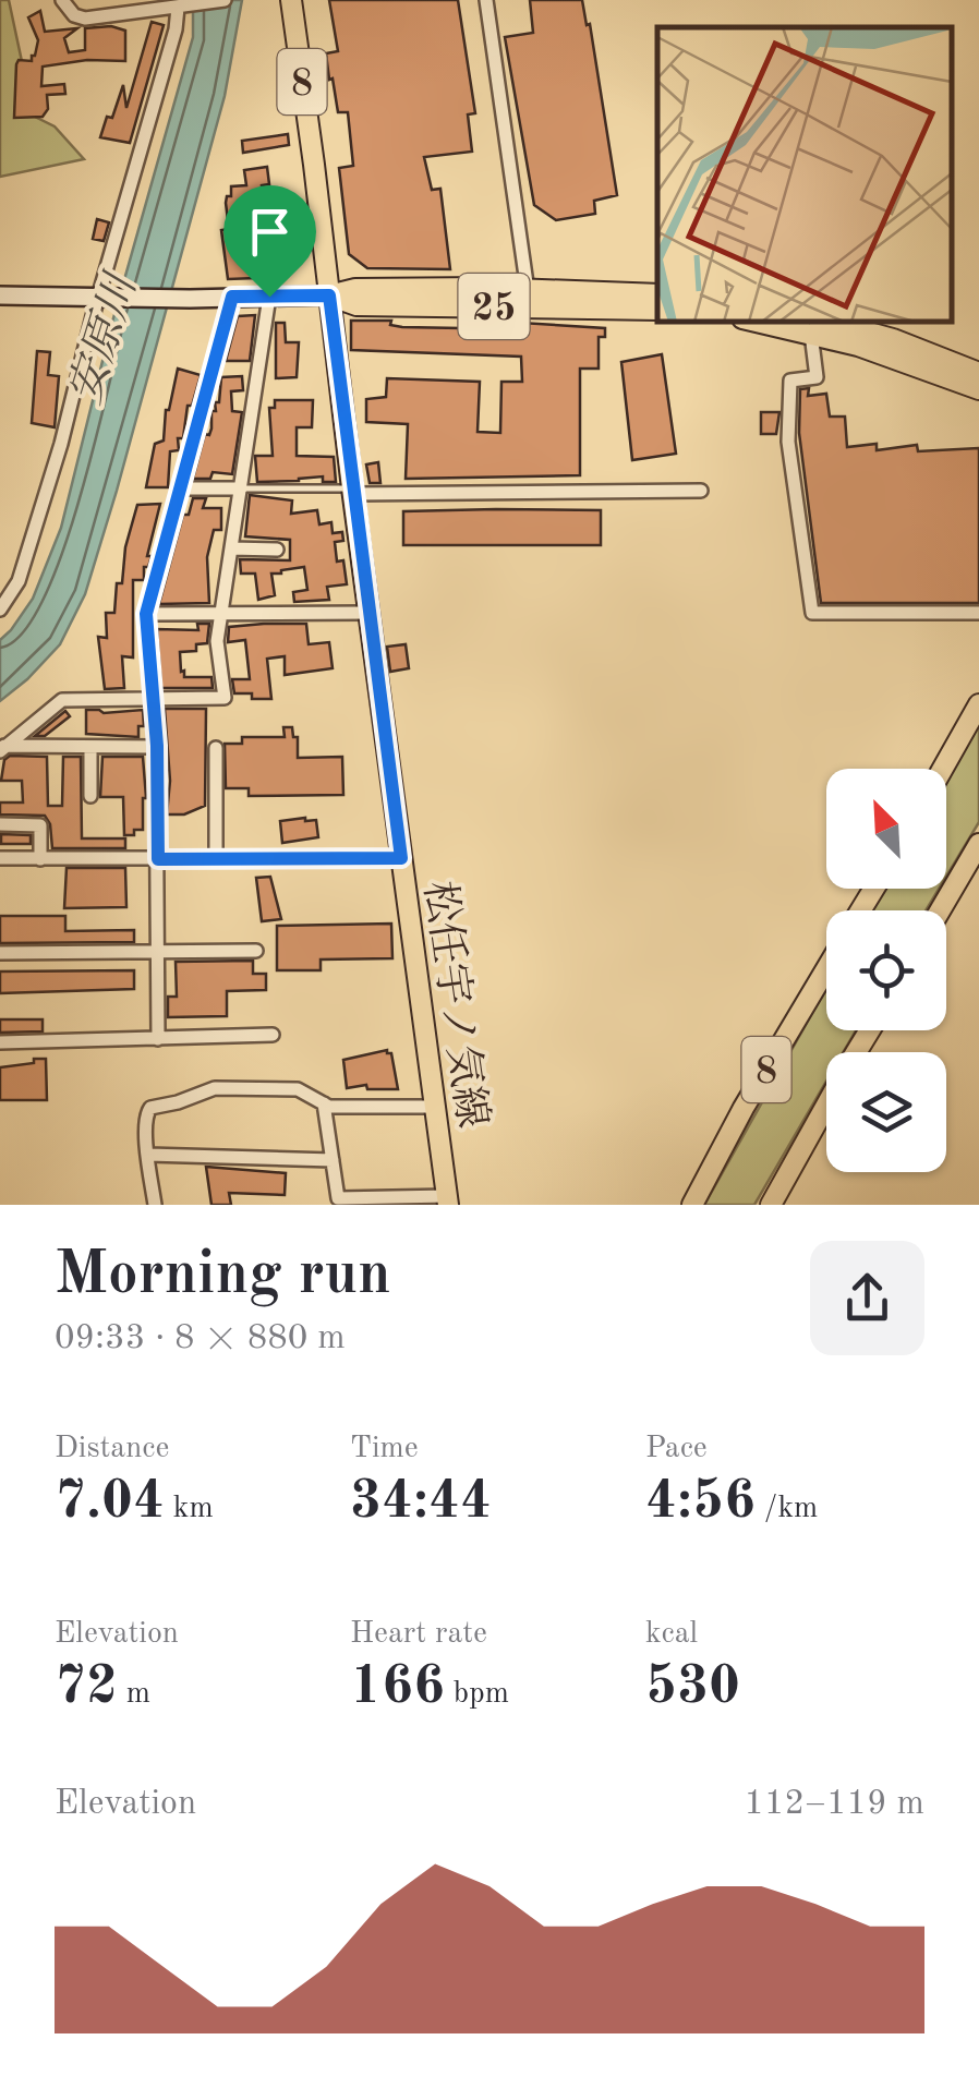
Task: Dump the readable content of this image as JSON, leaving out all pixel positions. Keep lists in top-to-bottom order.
{
  "streets": {
    "main road": ["8", "25", "松任宇ノ気線"]
  },
  "crossings": [
    ["25", "松任宇ノ気線"]
  ],
  "water": ["安原川"],
  "north": "top left",
  "page": {
    "heading": ["Morning run", "09:33 · 8 × 880 m"],
    "stats": [
      ["Distance", "7.04 km"],
      ["Time", "34:44"],
      ["Pace", "4:56 /km"],
      ["Elevation", "72 m"],
      ["Heart rate", "166 bpm"],
      ["kcal", "530"]
    ],
    "chart": ["Elevation", "112–119 m"]
  }
}
